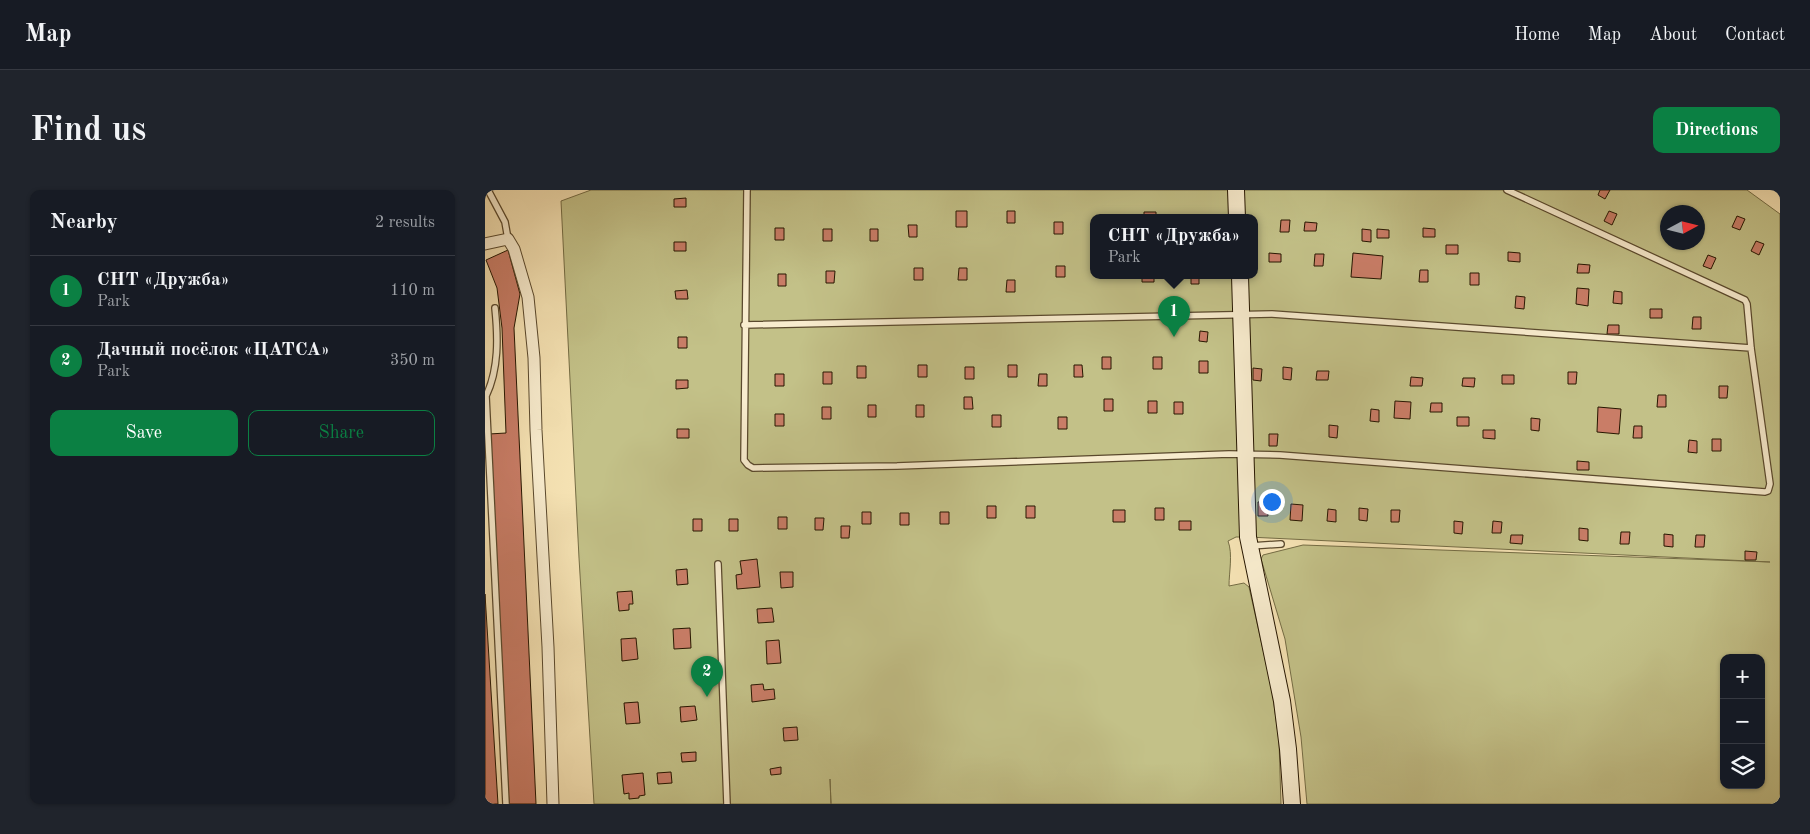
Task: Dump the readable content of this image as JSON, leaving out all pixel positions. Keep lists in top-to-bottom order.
{
  "north": "right",
  "page": {
    "header": "Map",
    "nav": [
      "Home",
      "Map",
      "About",
      "Contact"
    ],
    "buttons": [
      "Directions",
      ["Save", "Share"]
    ],
    "title": "Find us",
    "heading": ["Nearby", "2 results"],
    "popup": ["СНТ «Дружба»", "Park"],
    "list": [
      {
        "mark": "1",
        "name": "СНТ «Дружба»",
        "note": "Park",
        "value": "110 m"
      },
      {
        "mark": "2",
        "name": "Дачный посёлок «ЦАТСА»",
        "note": "Park",
        "value": "350 m"
      }
    ],
    "pins": ["1", "2"],
    "map_buttons": ["+", "−"]
  }
}
